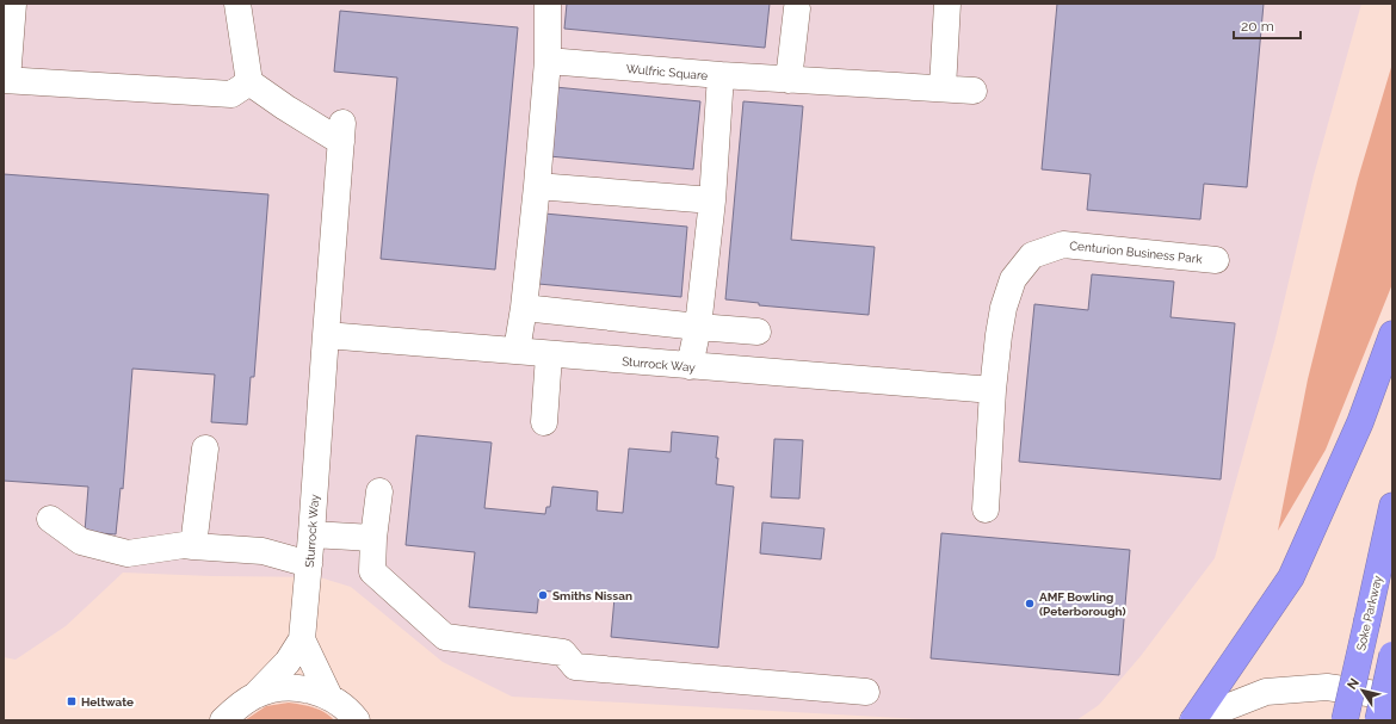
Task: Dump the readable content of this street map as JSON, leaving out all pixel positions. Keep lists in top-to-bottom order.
{
  "streets": {
    "highway": ["Soke Parkway"],
    "street": ["Wulfric Square", "Centurion Business Park", "Sturrock Way"]
  },
  "crossings": [
    ["Wulfric Square", "Sturrock Way"],
    ["Centurion Business Park", "Sturrock Way"]
  ],
  "places": {
    "other": ["Smiths Nissan", "AMF Bowling (Peterborough)"],
    "transit": ["Heltwate"]
  },
  "scale_bar": "20 m",
  "north": "top left"
}
